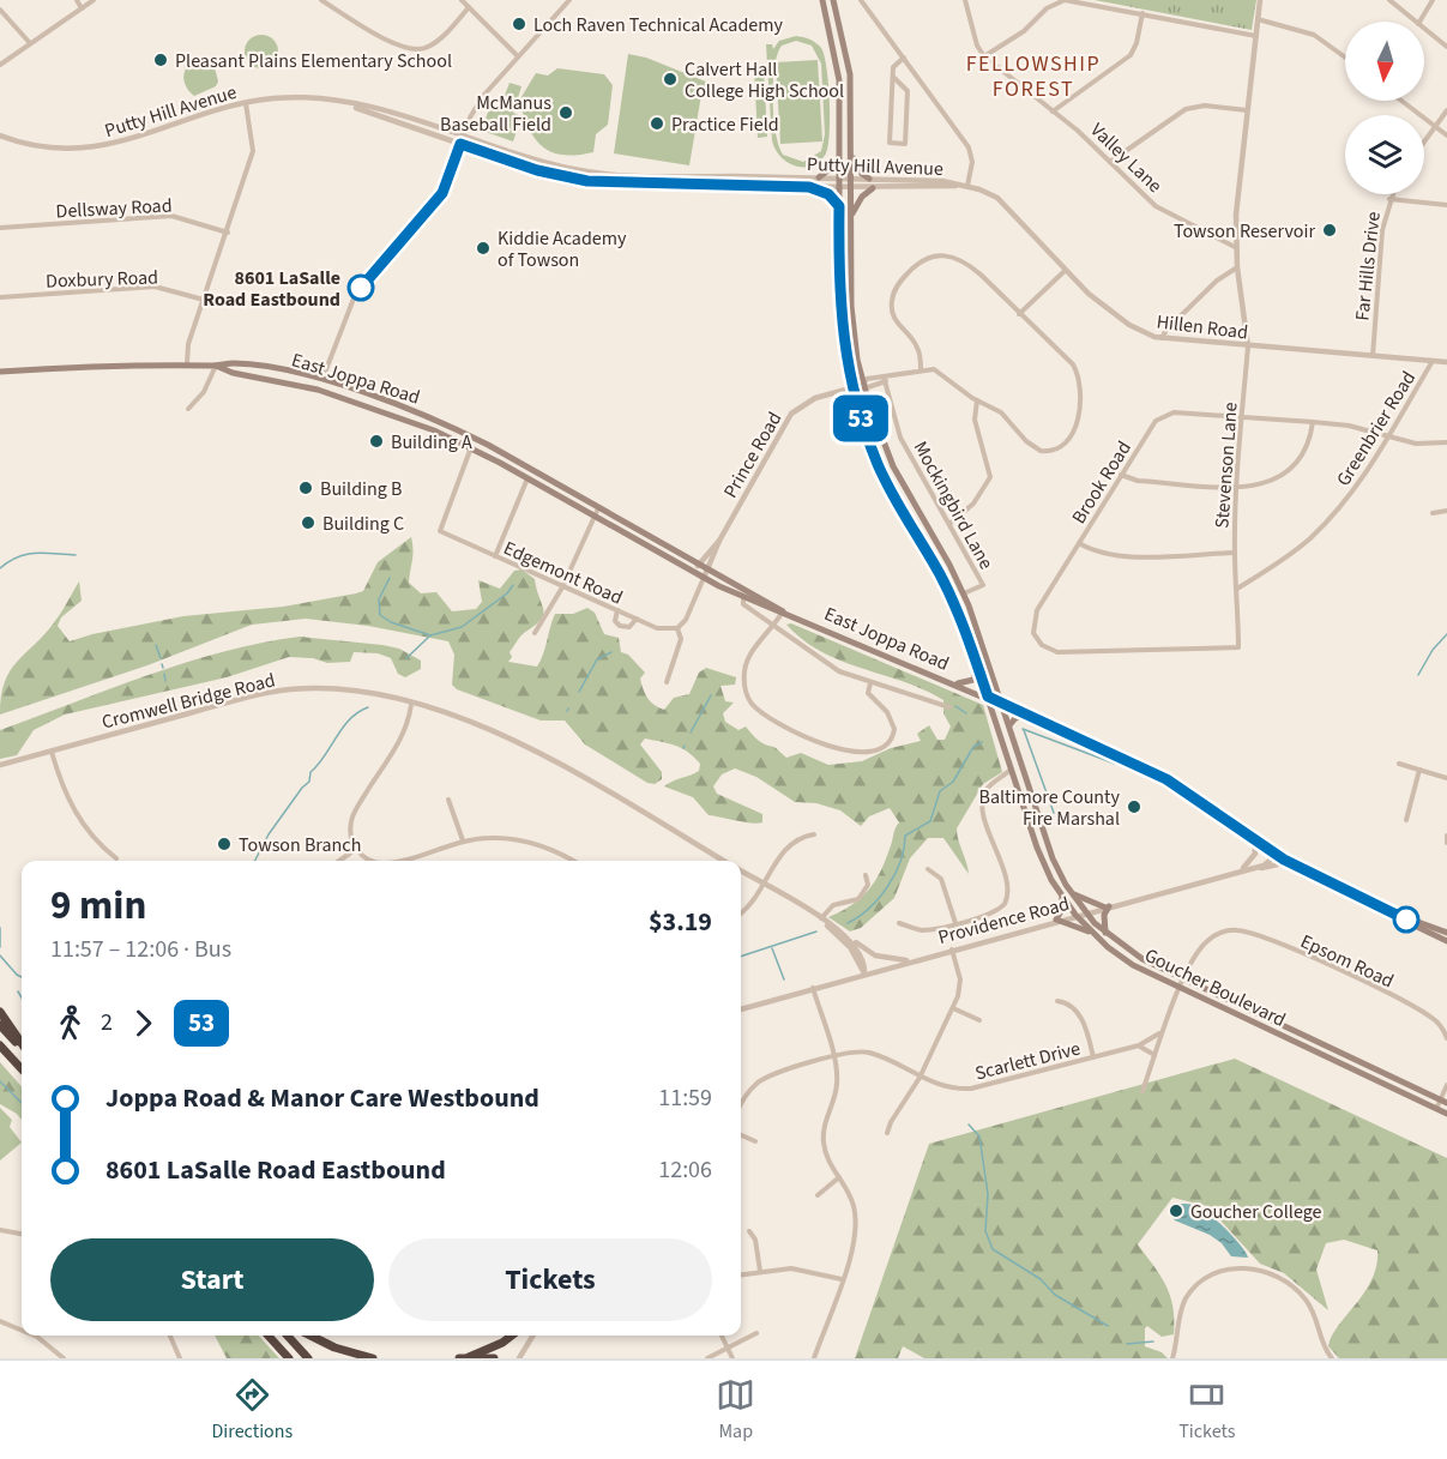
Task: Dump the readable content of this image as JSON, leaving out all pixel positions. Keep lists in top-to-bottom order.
{
  "streets": {
    "main road": ["East Joppa Road", "Goucher Boulevard"],
    "street": [
      "Putty Hill Avenue",
      "Valley Lane",
      "Dellsway Road",
      "Far Hills Drive",
      "Doxbury Road",
      "Hillen Road",
      "Greenbrier Road",
      "Prince Road",
      "Stevenson Lane",
      "Brook Road",
      "Mockingbird Lane",
      "Edgemont Road",
      "Cromwell Bridge Road",
      "Providence Road",
      "Epsom Road",
      "Scarlett Drive"
    ]
  },
  "crossings": [
    ["Putty Hill Avenue", "Hillen Road"],
    ["Putty Hill Avenue", "Goucher Boulevard"],
    ["Valley Lane", "Stevenson Lane"],
    ["Far Hills Drive", "Hillen Road"],
    ["Hillen Road", "Greenbrier Road"],
    ["Hillen Road", "Stevenson Lane"],
    ["East Joppa Road", "Prince Road"],
    ["East Joppa Road", "Edgemont Road"],
    ["East Joppa Road", "Providence Road"],
    ["East Joppa Road", "Goucher Boulevard"],
    ["Greenbrier Road", "Stevenson Lane"],
    ["Greenbrier Road", "Brook Road"],
    ["Prince Road", "Goucher Boulevard"],
    ["Stevenson Lane", "Brook Road"],
    ["Mockingbird Lane", "Goucher Boulevard"],
    ["Cromwell Bridge Road", "Providence Road"],
    ["Providence Road", "Goucher Boulevard"],
    ["Epsom Road", "Goucher Boulevard"]
  ],
  "districts": ["FELLOWSHIP FOREST"],
  "places": [
    "Loch Raven Technical Academy",
    "Pleasant Plains Elementary School",
    "Calvert Hall College High School",
    "McManus Baseball Field",
    "Practice Field",
    "Towson Reservoir",
    "Kiddie Academy of Towson",
    "8601 LaSalle Road Eastbound",
    "Building A",
    "Building B",
    "Building C",
    "Baltimore County Fire Marshal",
    "Towson Branch",
    "Goucher College"
  ],
  "lines": ["bus line 53"],
  "north": "bottom",
  "page": {
    "on_map": "53",
    "heading": ["9 min", "11:57 – 12:06 · Bus", "$3.19"],
    "legs": ["2", "53"],
    "list": [
      {
        "name": "Joppa Road & Manor Care Westbound",
        "value": "11:59"
      },
      {
        "name": "8601 LaSalle Road Eastbound",
        "value": "12:06"
      }
    ],
    "buttons": ["Start", "Tickets"],
    "tabs": ["Directions", "Map", "Tickets"]
  }
}
